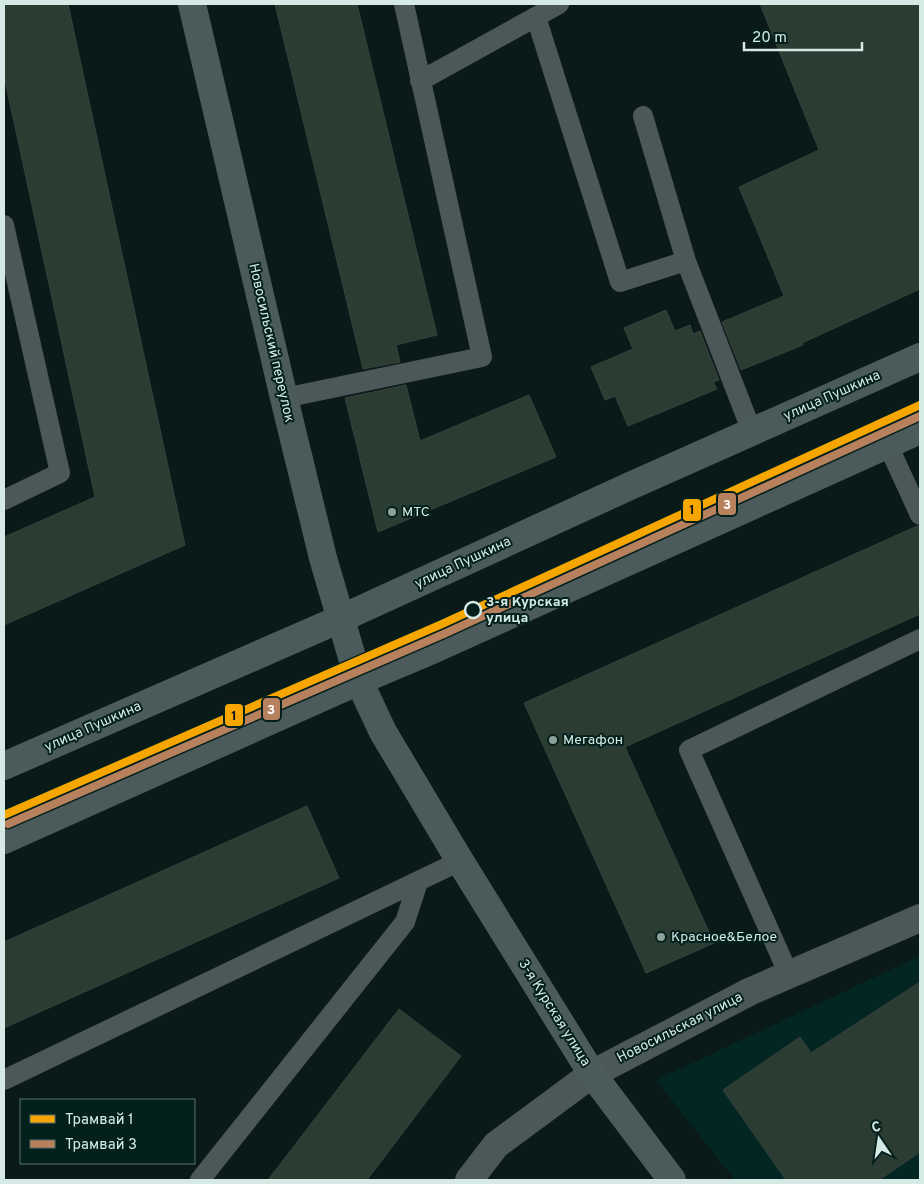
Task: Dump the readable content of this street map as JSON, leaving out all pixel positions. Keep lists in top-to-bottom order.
{
  "streets": {
    "main road": ["Новосильский переулок", "улица Пушкина", "3-я Курская улица"],
    "street": ["Новосильская улица"]
  },
  "crossings": [
    ["Новосильский переулок", "улица Пушкина"],
    ["Новосильский переулок", "3-я Курская улица"],
    ["3-я Курская улица", "Новосильская улица"]
  ],
  "places": [
    "МТС",
    "3-я Курская улица",
    "Мегафон",
    "Красное&Белое"
  ],
  "lines": ["tram line 1", "tram line 3"],
  "legend": ["Трамвай 1", "Трамвай 3"],
  "scale_bar": "20 m",
  "north": "top"
}
